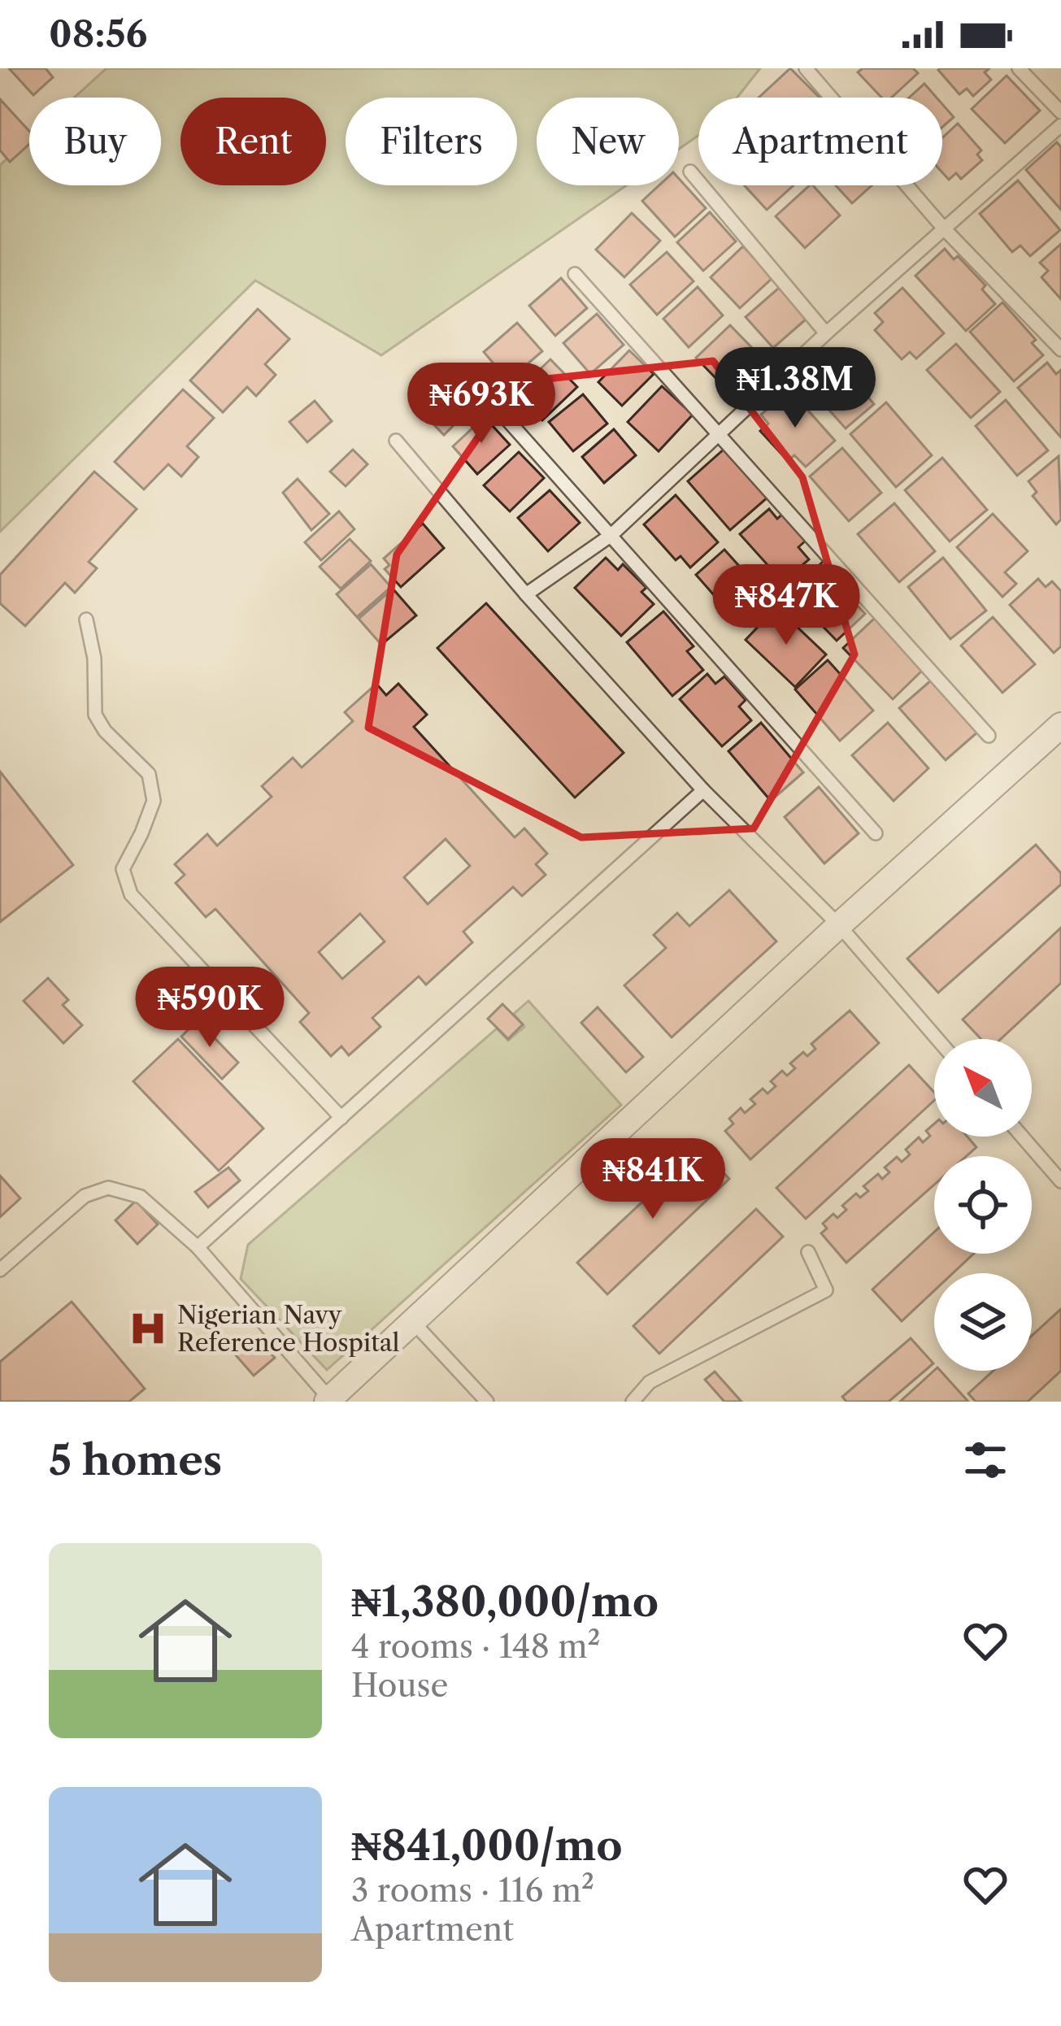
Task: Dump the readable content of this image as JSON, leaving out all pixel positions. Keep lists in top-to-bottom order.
{
  "places": {
    "hospital": ["Nigerian Navy Reference Hospital"]
  },
  "north": "top left",
  "page": {
    "status": "08:56",
    "chip": [
      "Buy",
      "Rent",
      "Filters",
      "New",
      "Apartment"
    ],
    "price": [
      "₦1.38M",
      "₦693K",
      "₦847K",
      "₦590K",
      "₦841K"
    ],
    "heading": "5 homes",
    "list": [
      {
        "name": "₦1,380,000/mo",
        "note": "4 rooms · 148 m² · House"
      },
      {
        "name": "₦841,000/mo",
        "note": "3 rooms · 116 m² · Apartment"
      }
    ]
  }
}
